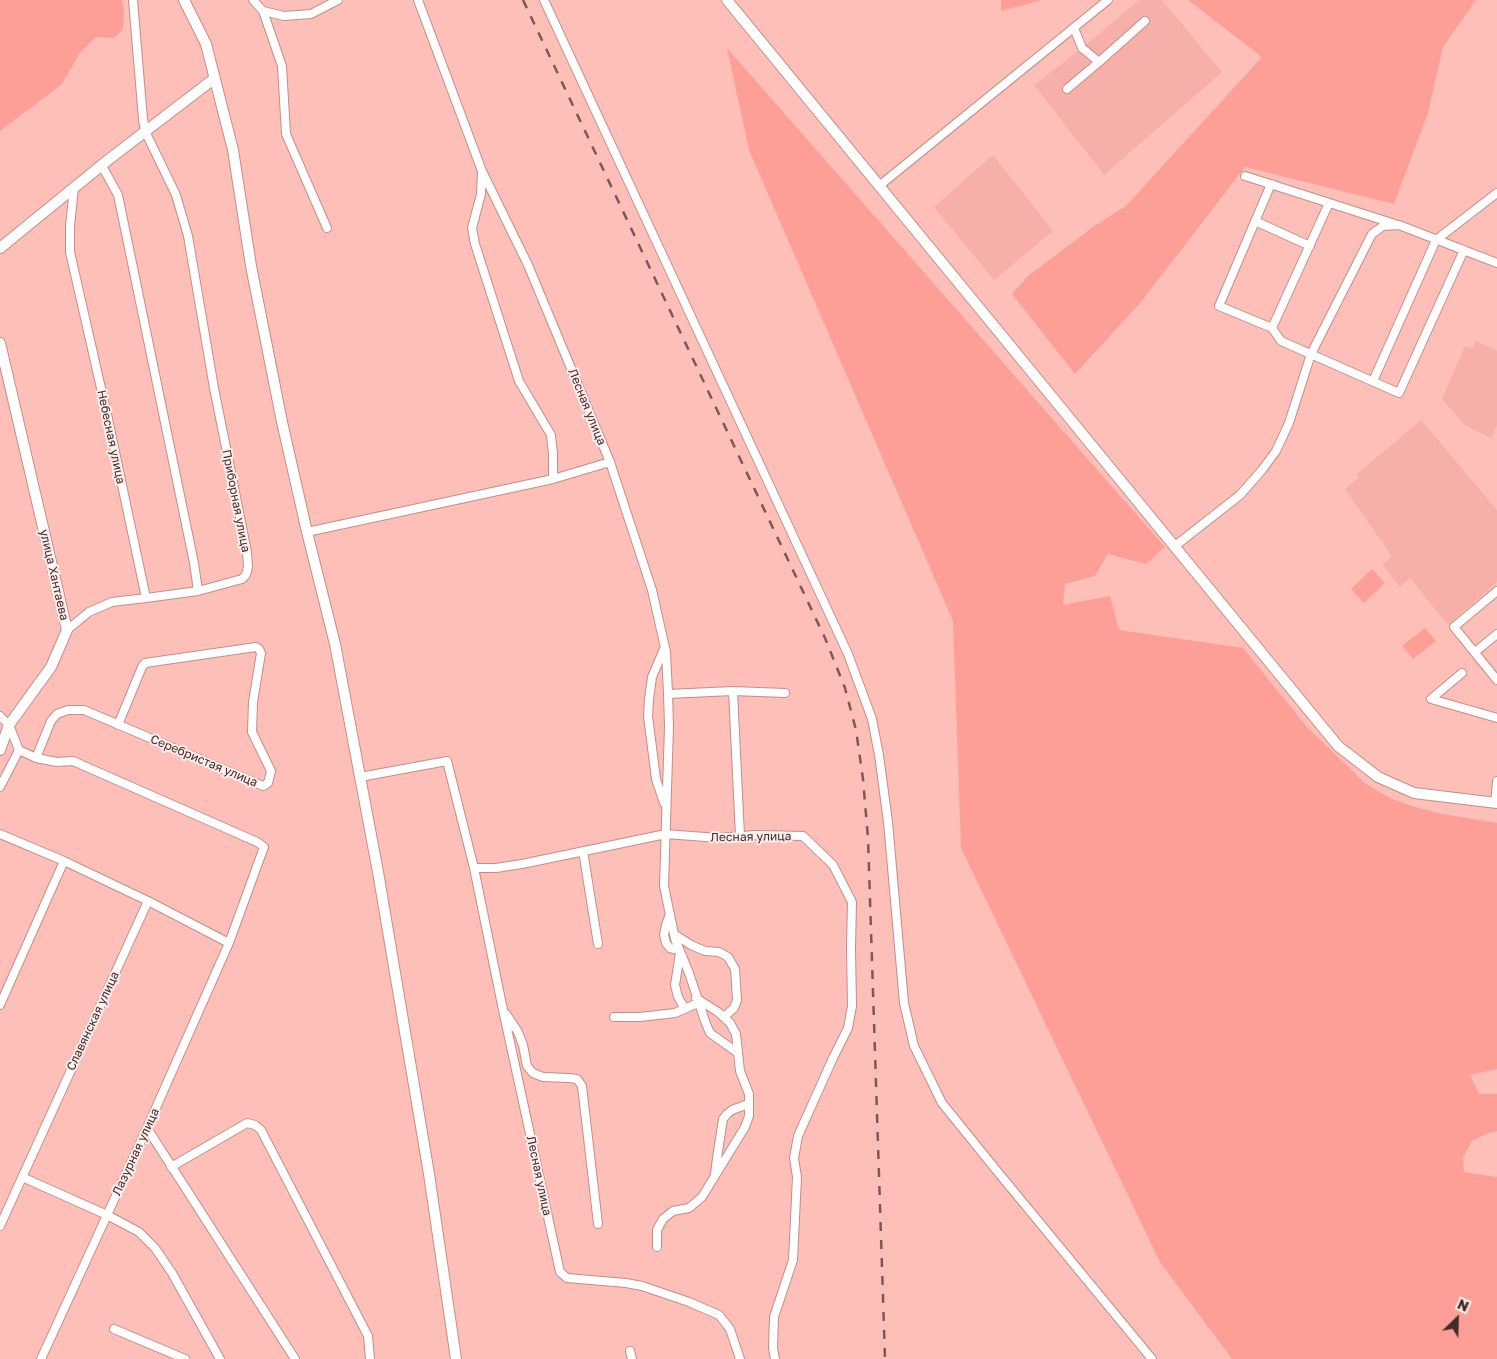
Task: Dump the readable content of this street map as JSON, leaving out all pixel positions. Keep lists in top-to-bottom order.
{
  "streets": {
    "street": [
      "Лесная улица",
      "Небесная улица",
      "Приборная улица",
      "улица Хантаева",
      "Серебристая улица",
      "Славянская улица",
      "Лазурная улица"
    ]
  },
  "crossings": [
    ["Серебристая улица", "Лазурная улица"]
  ],
  "north": "top right"
}
